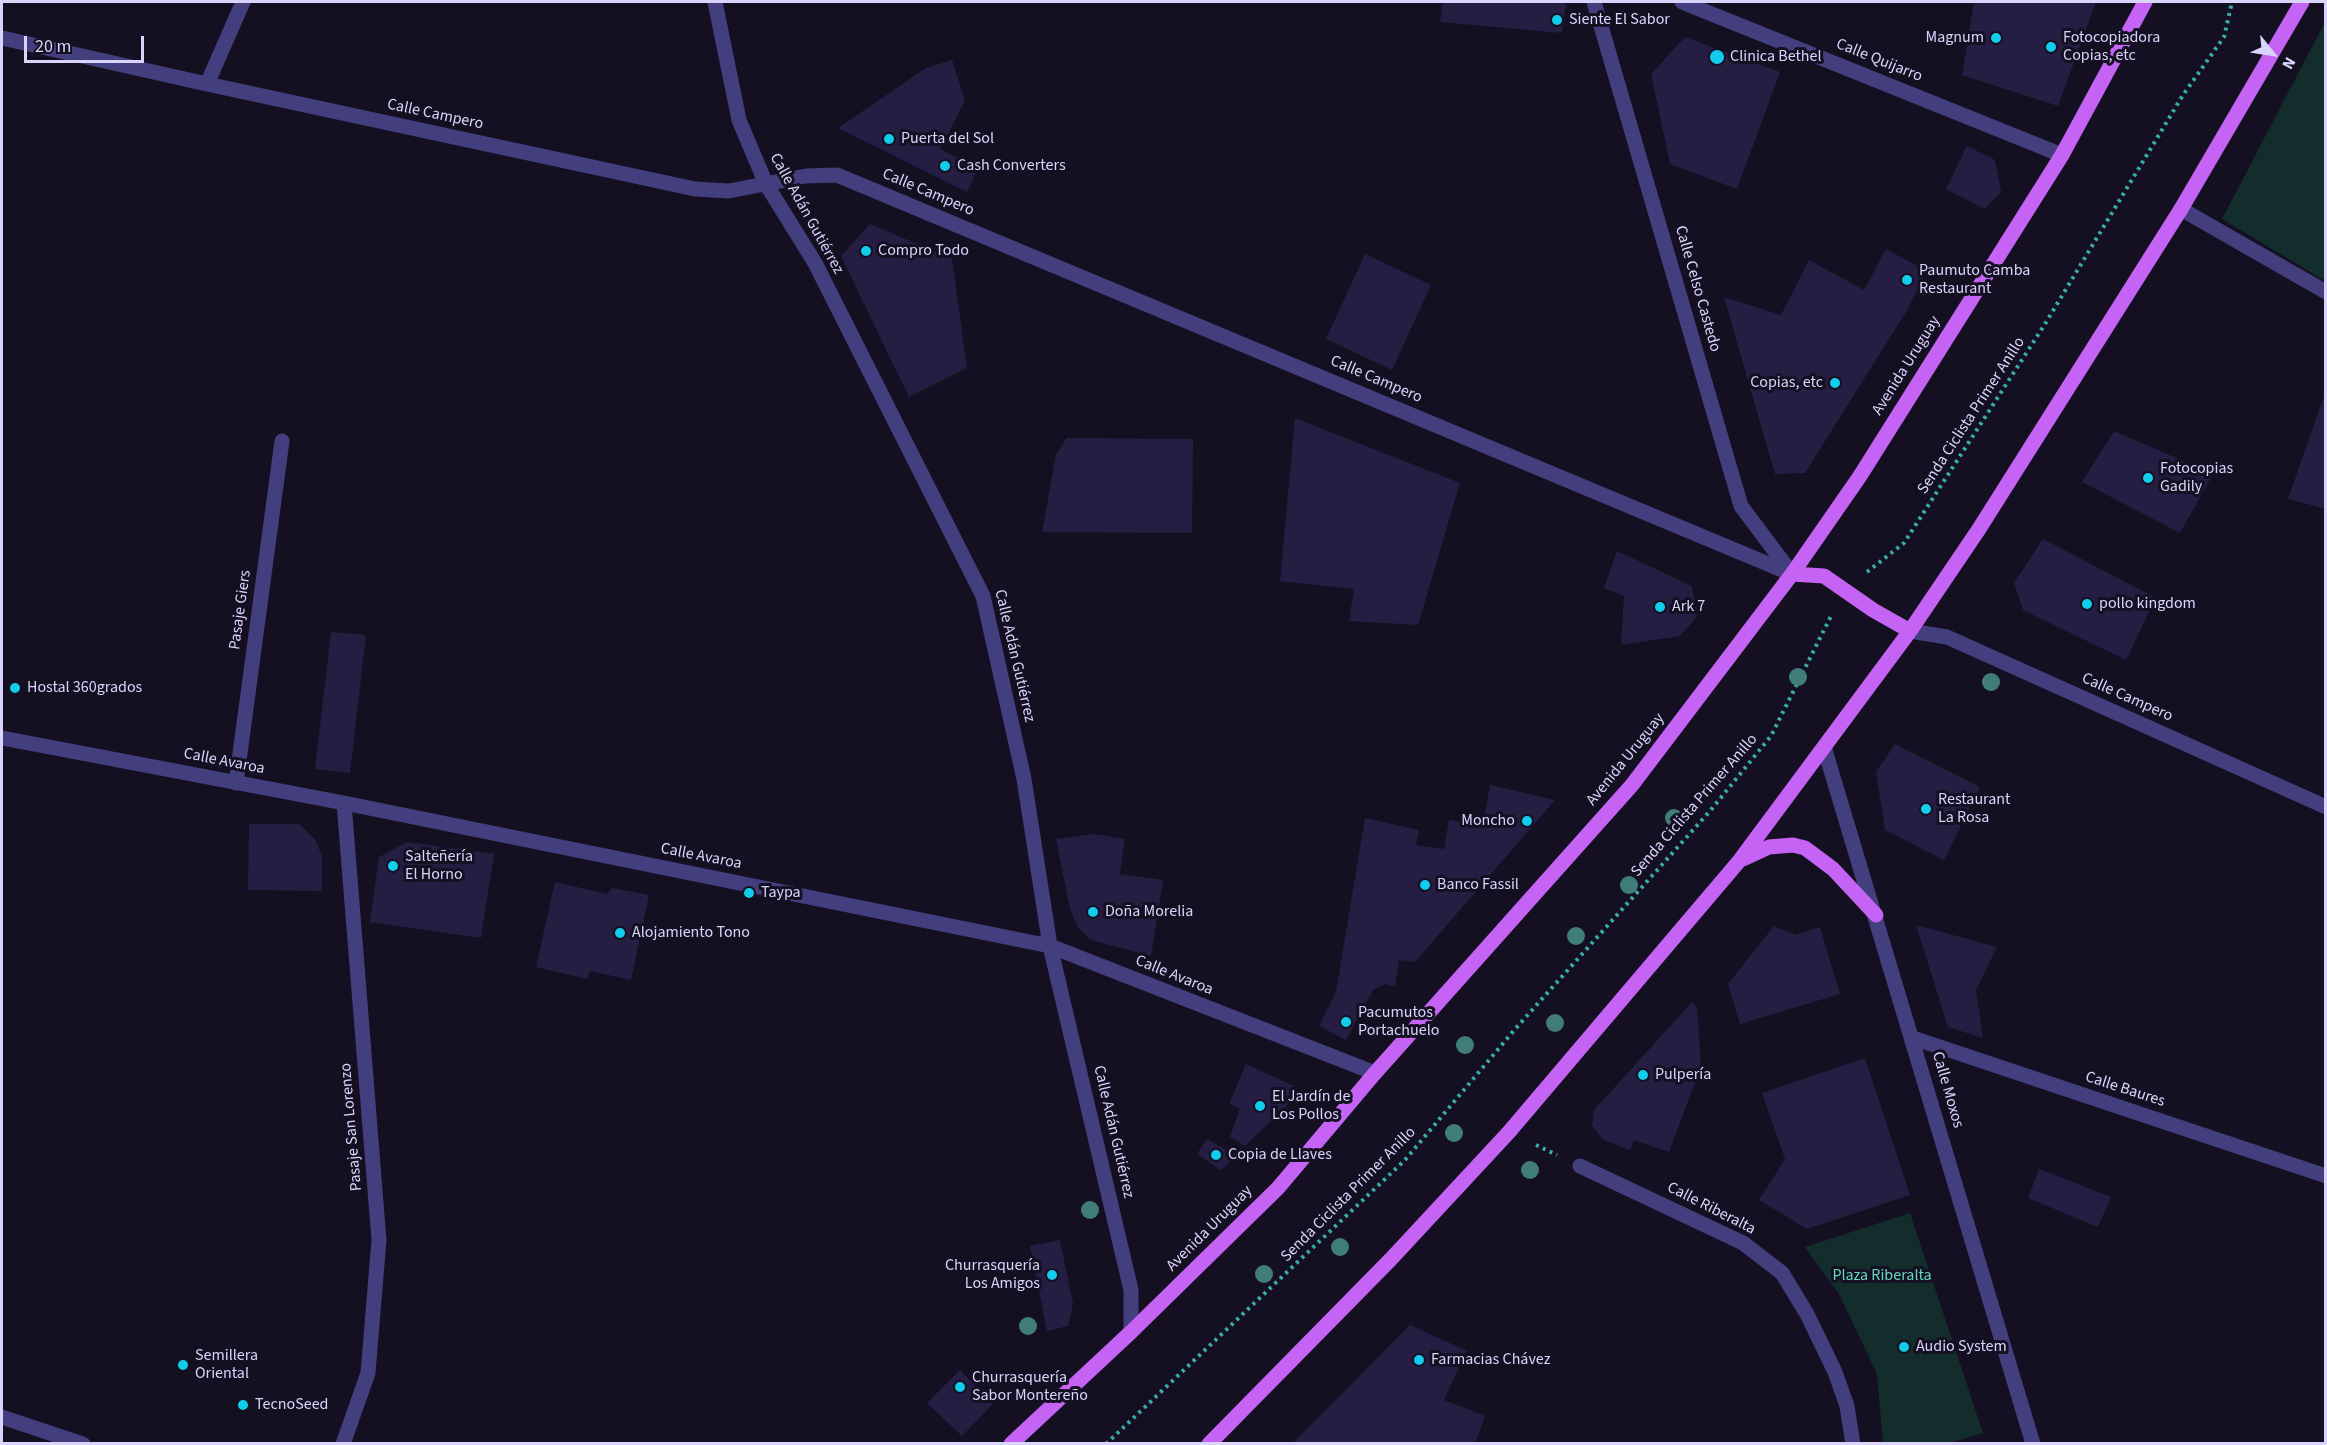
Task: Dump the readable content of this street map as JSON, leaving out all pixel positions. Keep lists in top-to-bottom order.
{
  "streets": {
    "main road": ["Avenida Uruguay"],
    "street": [
      "Calle Quijarro",
      "Calle Campero",
      "Calle Adán Gutiérrez",
      "Calle Celso Castedo",
      "Pasaje Giers",
      "Calle Avaroa",
      "Calle Moxos",
      "Calle Baures",
      "Pasaje San Lorenzo",
      "Calle Riberalta"
    ],
    "path": ["Senda Ciclista Primer Anillo"]
  },
  "crossings": [
    ["Calle Quijarro", "Avenida Uruguay"],
    ["Calle Campero", "Calle Adán Gutiérrez"],
    ["Calle Campero", "Calle Celso Castedo"],
    ["Calle Campero", "Avenida Uruguay"],
    ["Calle Adán Gutiérrez", "Avenida Uruguay"],
    ["Calle Adán Gutiérrez", "Calle Avaroa"],
    ["Calle Celso Castedo", "Avenida Uruguay"],
    ["Avenida Uruguay", "Calle Avaroa"],
    ["Pasaje Giers", "Calle Avaroa"],
    ["Calle Avaroa", "Pasaje San Lorenzo"],
    ["Calle Moxos", "Calle Baures"]
  ],
  "parks": ["Plaza Riberalta"],
  "places": [
    "Siente El Sabor",
    "Magnum",
    "Fotocopiadora Copias, etc",
    "Clinica Bethel",
    "Puerta del Sol",
    "Cash Converters",
    "Compro Todo",
    "Paumuto Camba Restaurant",
    "Copias, etc",
    "Fotocopias Gadily",
    "pollo kingdom",
    "Ark 7",
    "Hostal 360grados",
    "Restaurant La Rosa",
    "Moncho",
    "Salteñería El Horno",
    "Banco Fassil",
    "Taypa",
    "Doña Morelia",
    "Alojamiento Tono",
    "Pacumutos Portachuelo",
    "Pulpería",
    "El Jardín de Los Pollos",
    "Copia de Llaves",
    "Churrasquería Los Amigos",
    "Audio System",
    "Farmacias Chávez",
    "Semillera Oriental",
    "Churrasquería Sabor Montereño",
    "TecnoSeed"
  ],
  "scale_bar": "20 m",
  "north": "bottom right"
}
